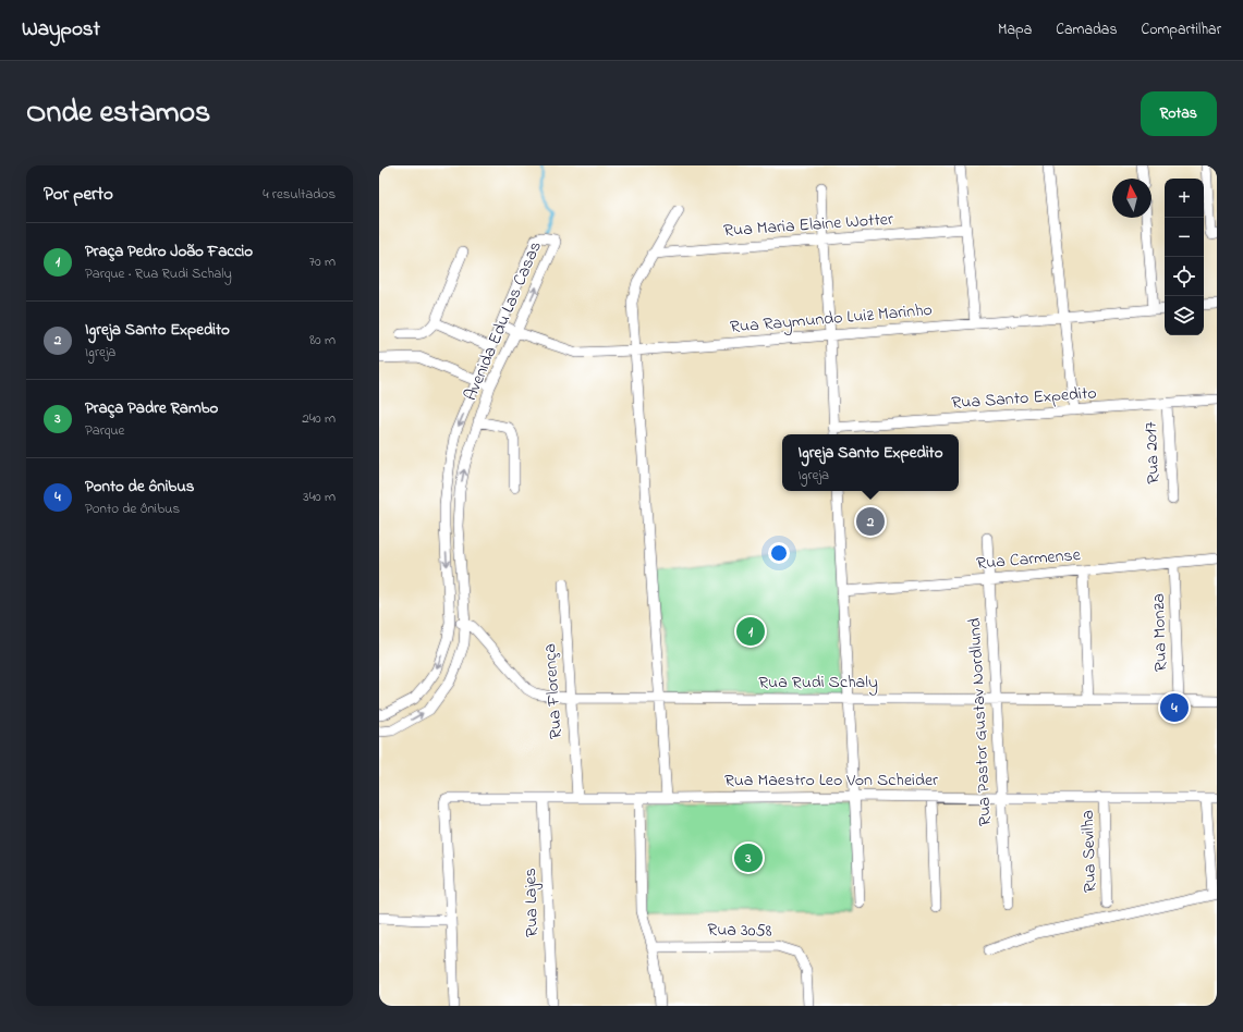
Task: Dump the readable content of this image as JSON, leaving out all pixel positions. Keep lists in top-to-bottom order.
{
  "streets": {
    "street": [
      "Rua Maria Elaine Wotter",
      "Rua Raymundo Luiz Marinho",
      "Avenida Edu Las Casas",
      "Rua Santo Expedito",
      "Rua 2017",
      "Rua Carmense",
      "Rua Monza",
      "Rua Rudi Schaly",
      "Rua Florença",
      "Rua Pastor Gustav Nordlund",
      "Rua Maestro Leo Von Scheider",
      "Rua Sevilha",
      "Rua Lajes",
      "Rua 3058"
    ]
  },
  "crossings": [
    ["Rua Raymundo Luiz Marinho", "Avenida Edu Las Casas"],
    ["Avenida Edu Las Casas", "Rua Rudi Schaly"],
    ["Rua Santo Expedito", "Rua 2017"],
    ["Rua Carmense", "Rua Monza"],
    ["Rua Carmense", "Rua Pastor Gustav Nordlund"],
    ["Rua Monza", "Rua Rudi Schaly"],
    ["Rua Rudi Schaly", "Rua Florença"],
    ["Rua Rudi Schaly", "Rua Pastor Gustav Nordlund"],
    ["Rua Florença", "Rua Maestro Leo Von Scheider"],
    ["Rua Pastor Gustav Nordlund", "Rua Maestro Leo Von Scheider"],
    ["Rua Maestro Leo Von Scheider", "Rua Sevilha"],
    ["Rua Maestro Leo Von Scheider", "Rua Lajes"]
  ],
  "north": "top",
  "page": {
    "header": "Waypost",
    "nav": ["Mapa", "Camadas", "Compartilhar"],
    "title": "Onde estamos",
    "buttons": "Rotas",
    "heading": ["Por perto", "4 resultados"],
    "map_buttons": ["+", "−"],
    "list": [
      {
        "mark": "1",
        "name": "Praça Pedro João Faccio",
        "note": "Parque · Rua Rudi Schaly",
        "value": "70 m"
      },
      {
        "mark": "2",
        "name": "Igreja Santo Expedito",
        "note": "Igreja",
        "value": "80 m"
      },
      {
        "mark": "3",
        "name": "Praça Padre Rambo",
        "note": "Parque",
        "value": "240 m"
      },
      {
        "mark": "4",
        "name": "Ponto de ônibus",
        "note": "Ponto de ônibus",
        "value": "340 m"
      }
    ],
    "popup": ["Igreja Santo Expedito", "Igreja"],
    "pins": [
      "2",
      "1",
      "4",
      "3"
    ]
  }
}
